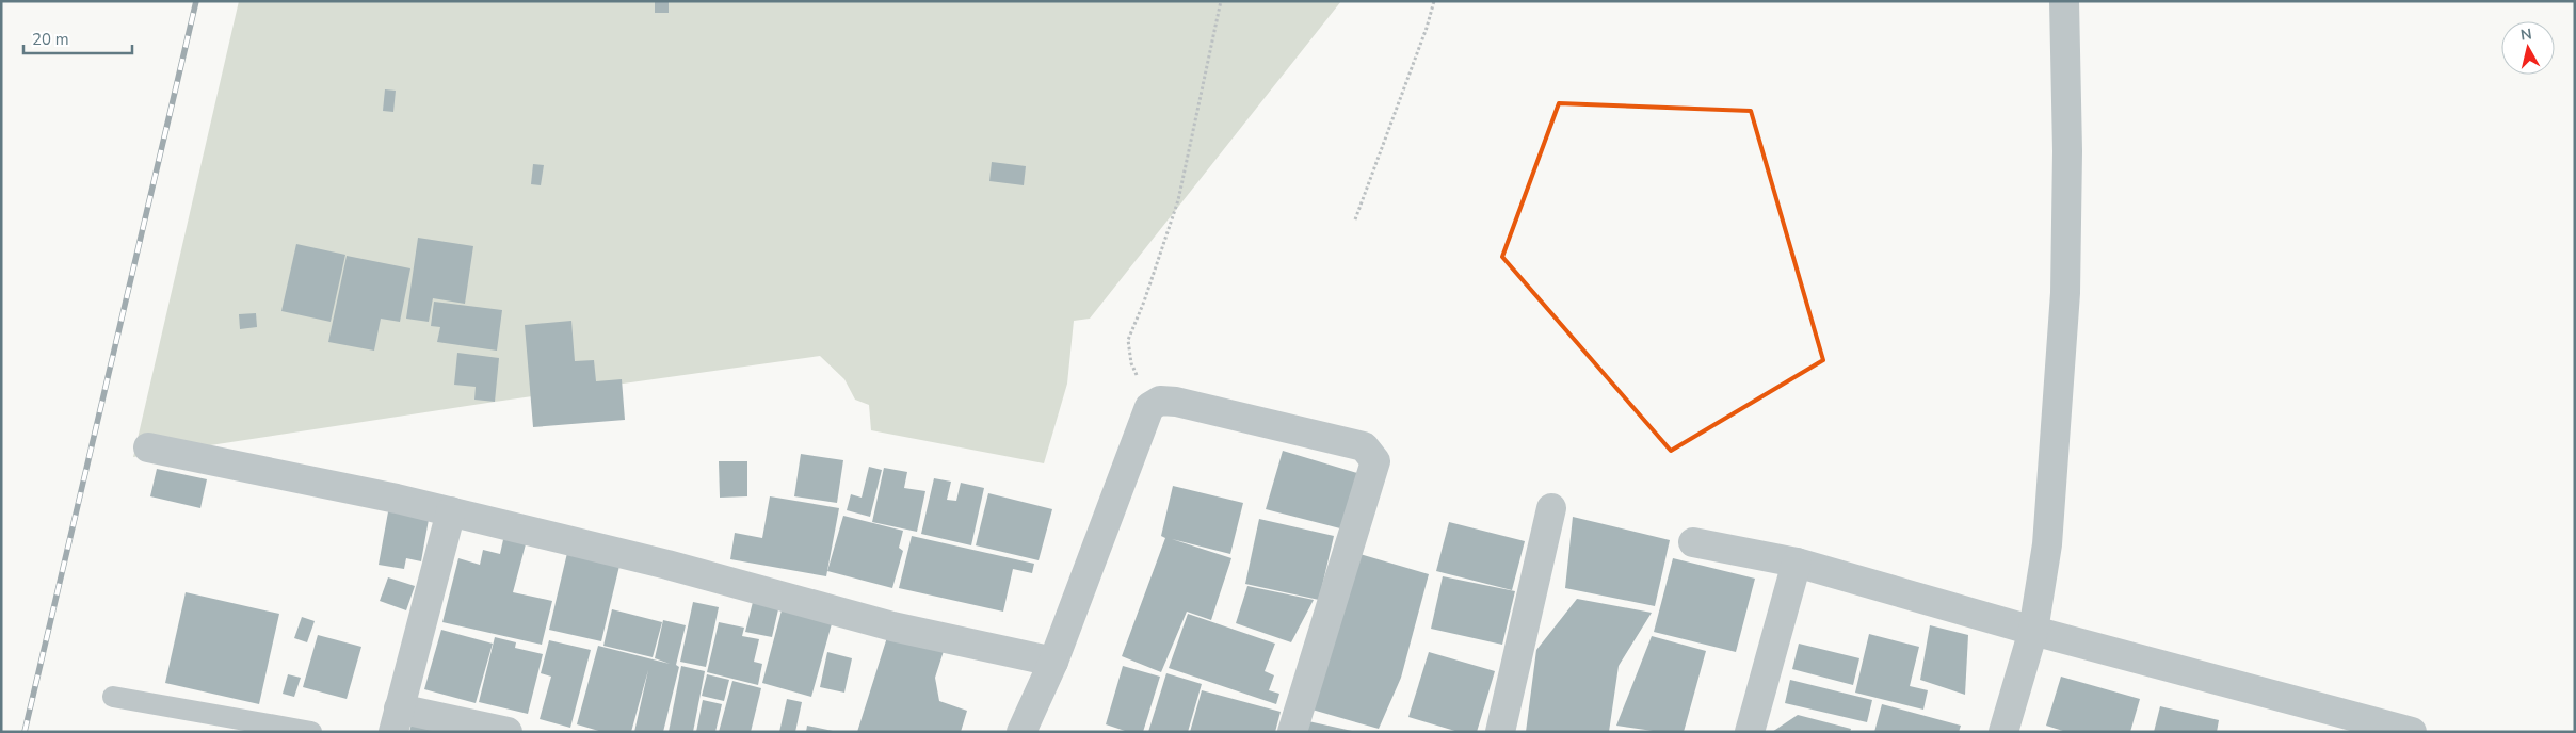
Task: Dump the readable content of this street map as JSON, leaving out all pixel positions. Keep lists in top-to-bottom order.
{
  "scale_bar": "20 m",
  "north": "top"
}
